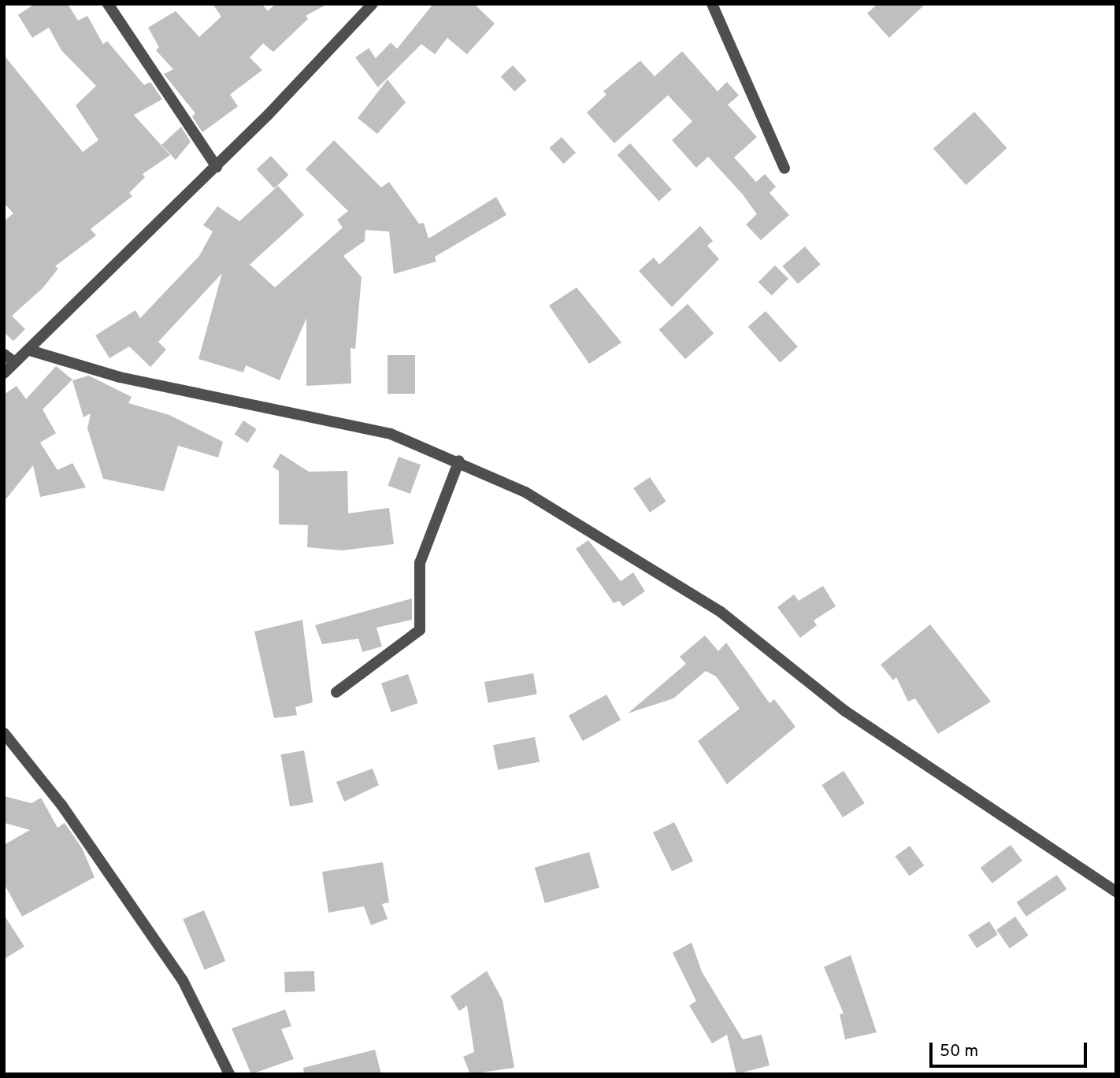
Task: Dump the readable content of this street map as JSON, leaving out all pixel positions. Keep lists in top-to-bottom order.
{
  "scale_bar": "50 m"
}
